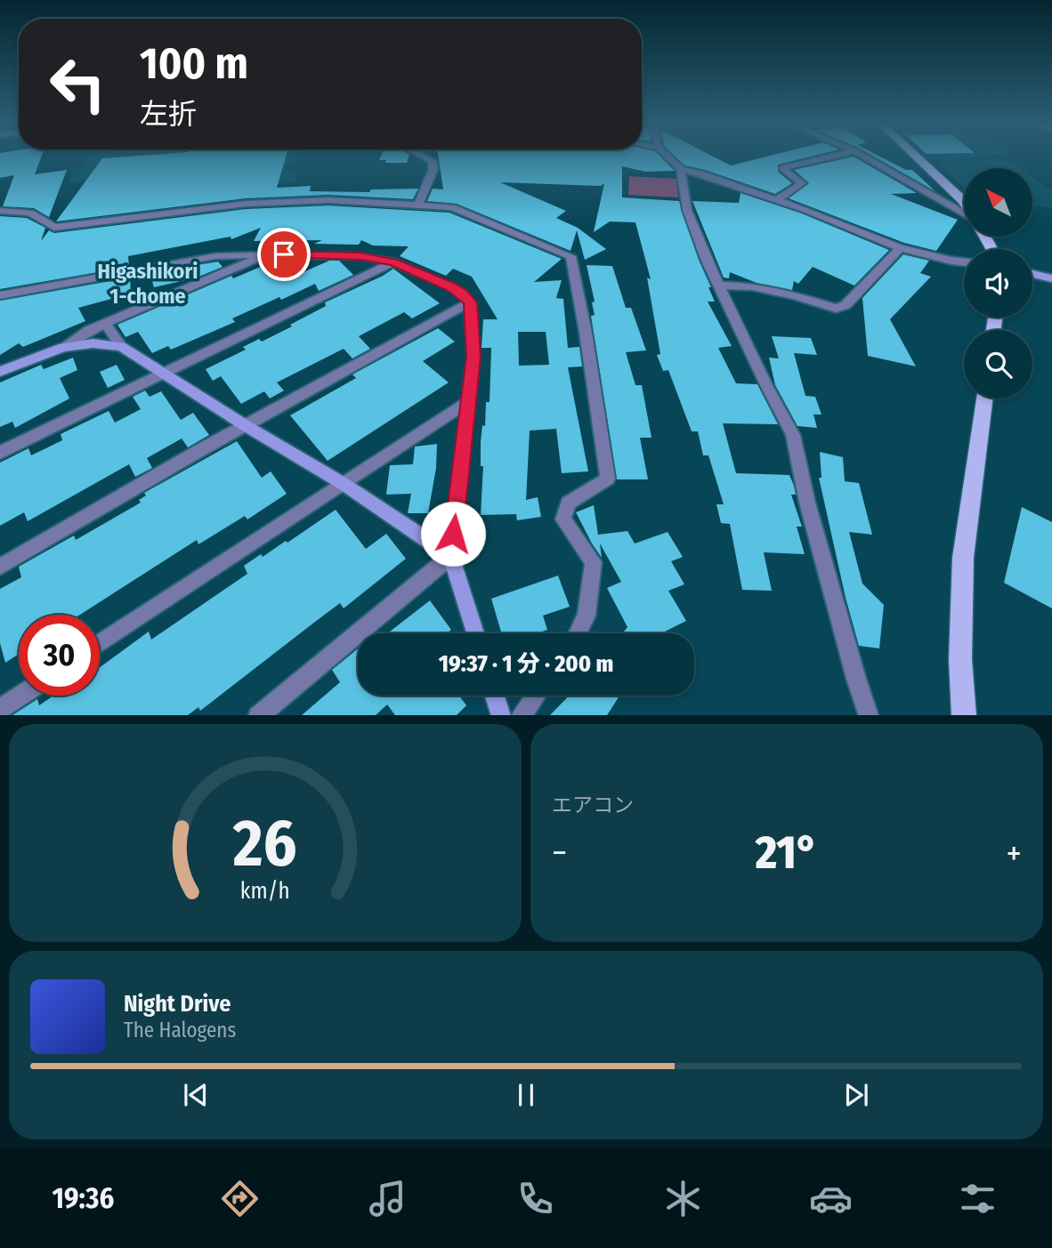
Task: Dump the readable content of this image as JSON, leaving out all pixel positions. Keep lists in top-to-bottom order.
{
  "districts": ["Higashikori 1-chome"],
  "north": "top left",
  "page": {
    "turn": ["100 m", "左折"],
    "limit": "30",
    "trip": "19:37 · 1 分 · 200 m",
    "tile": "エアコン",
    "heat": ["−", "21°", "+"],
    "song": ["Night Drive", "The Halogens"],
    "tabs": "19:36",
    "gauge": ["26", "km/h"]
  }
}
